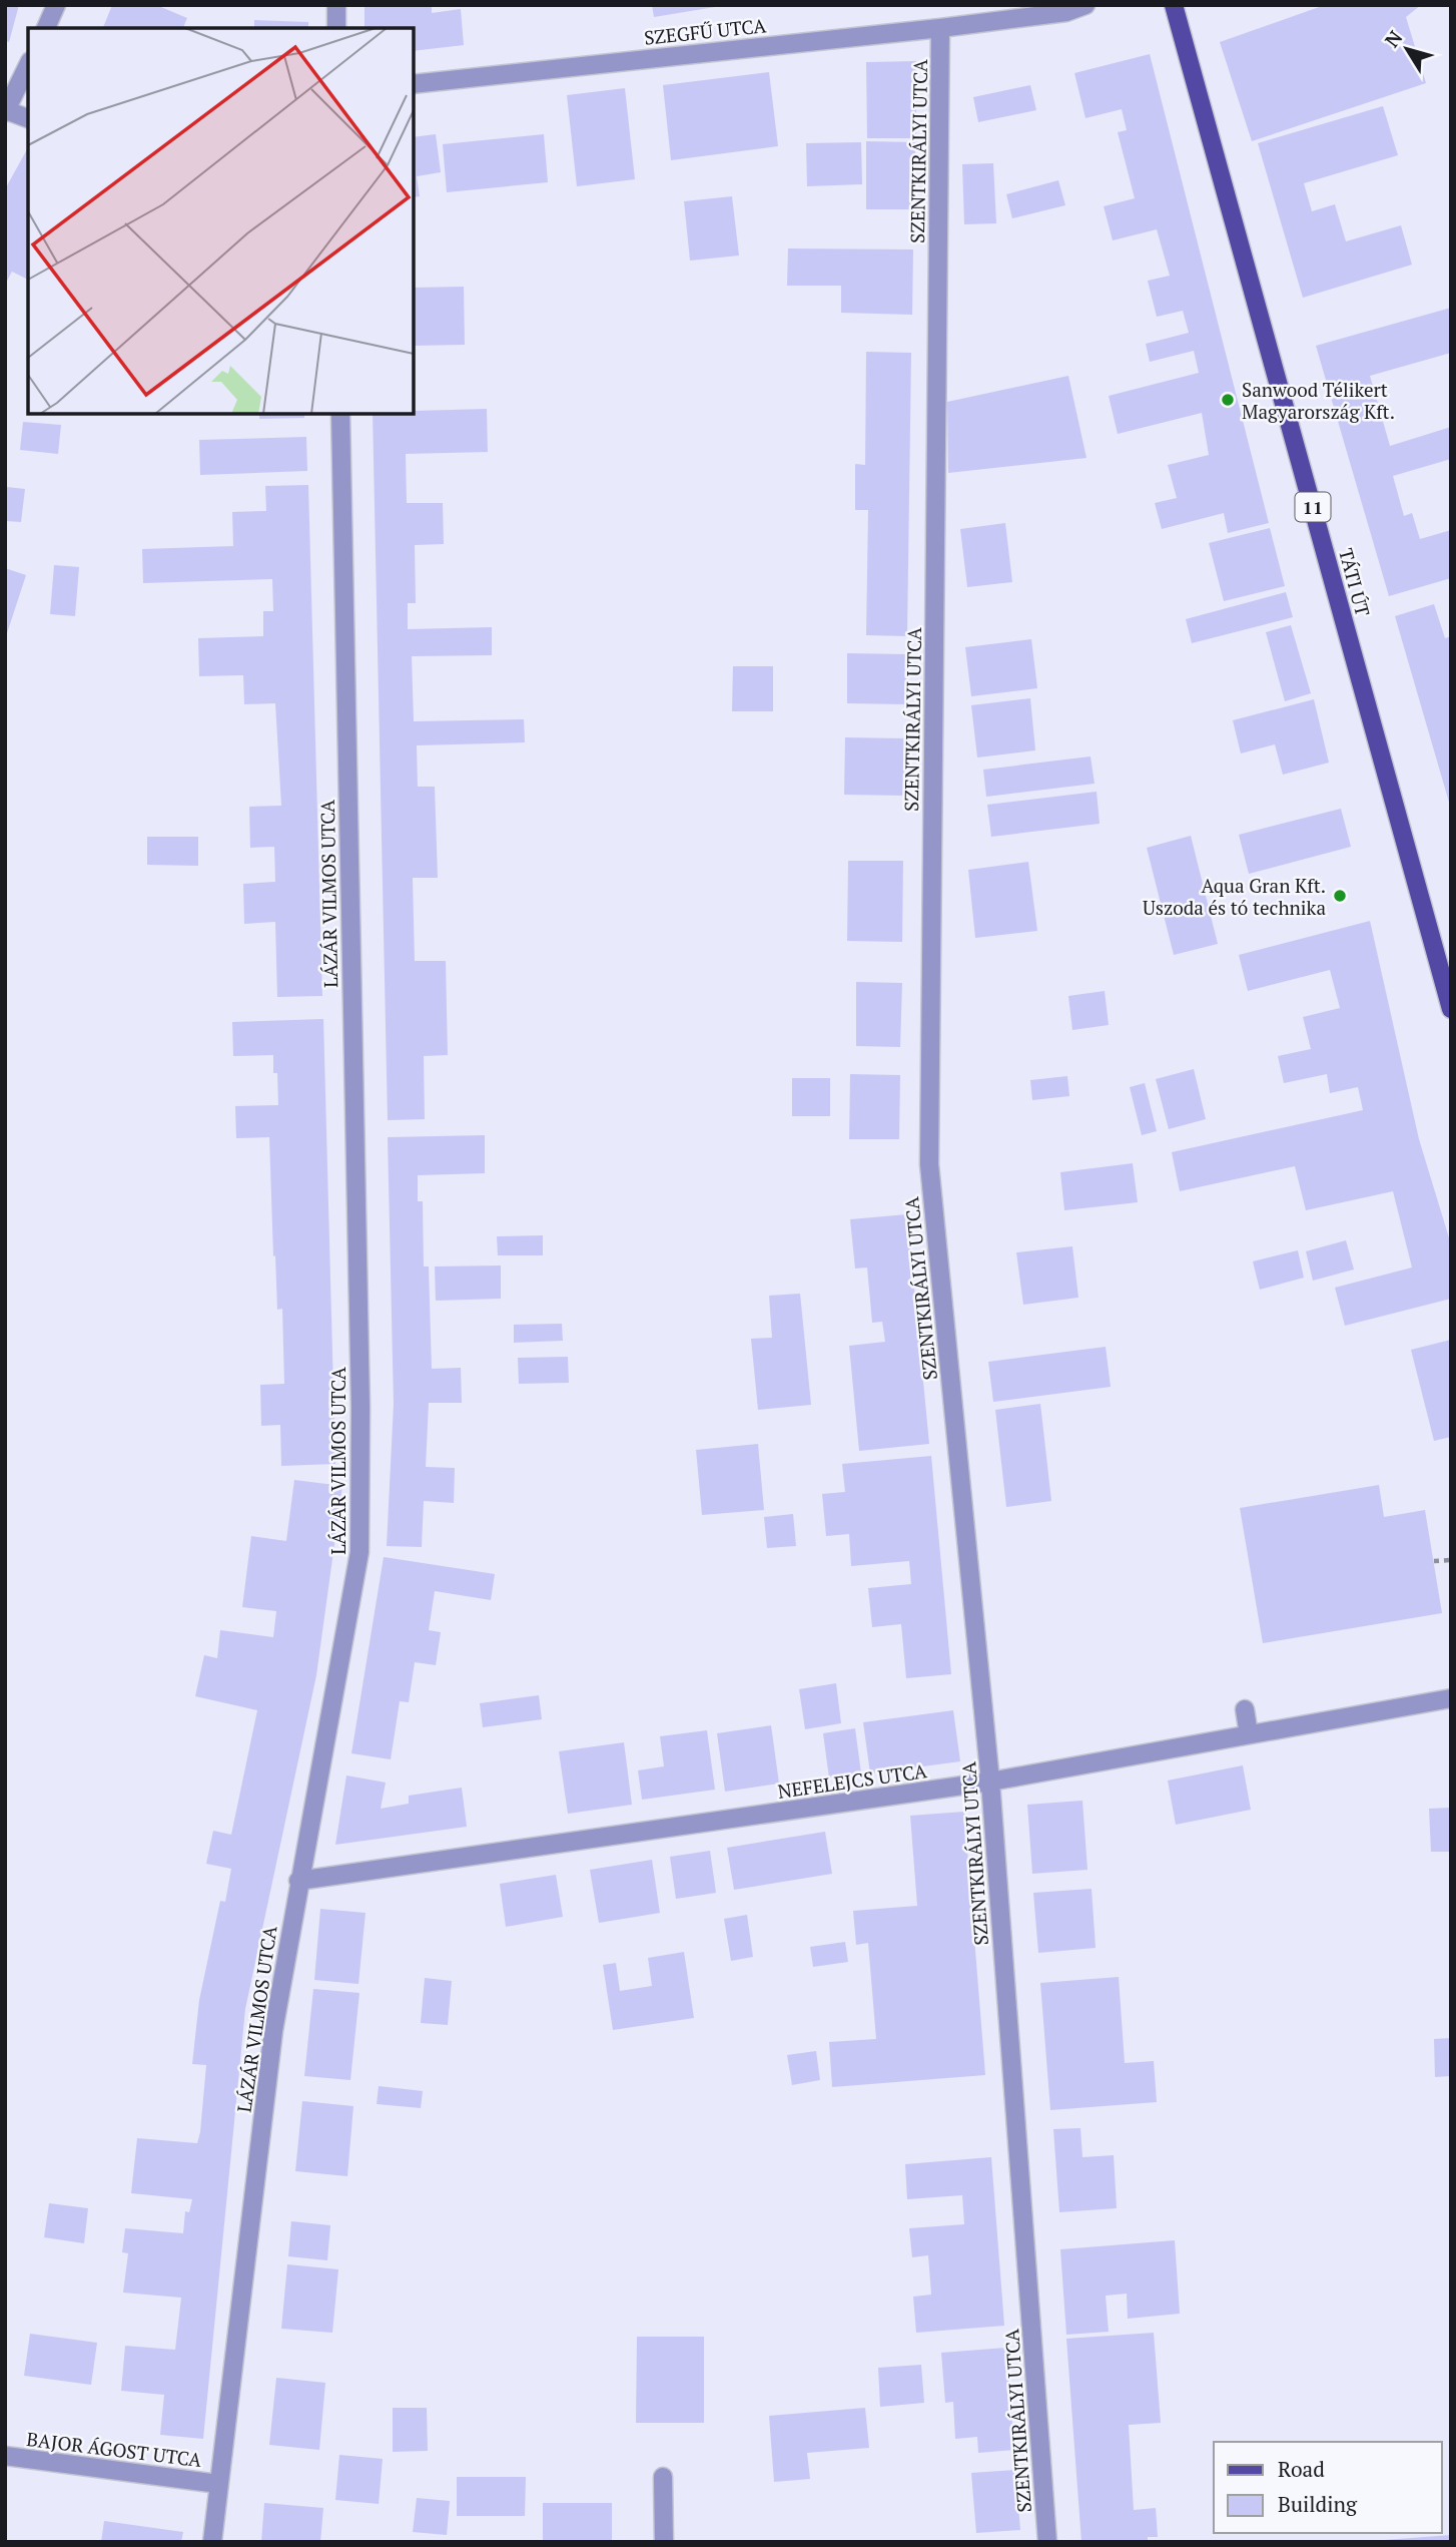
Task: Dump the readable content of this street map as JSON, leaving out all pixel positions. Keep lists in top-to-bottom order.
{
  "streets": {
    "main road": ["11", "TÁTI ÚT"],
    "street": [
      "SZEGFŰ UTCA",
      "SZENTKIRÁLYI UTCA",
      "LÁZÁR VILMOS UTCA",
      "NEFELEJCS UTCA",
      "BAJOR ÁGOST UTCA"
    ]
  },
  "crossings": [
    ["SZEGFŰ UTCA", "SZENTKIRÁLYI UTCA"],
    ["SZENTKIRÁLYI UTCA", "NEFELEJCS UTCA"],
    ["LÁZÁR VILMOS UTCA", "NEFELEJCS UTCA"],
    ["LÁZÁR VILMOS UTCA", "BAJOR ÁGOST UTCA"]
  ],
  "places": ["Sanwood Télikert Magyarország Kft.", "Aqua Gran Kft. Uszoda és tó technika"],
  "legend": ["Road", "Building"],
  "north": "top left"
}
